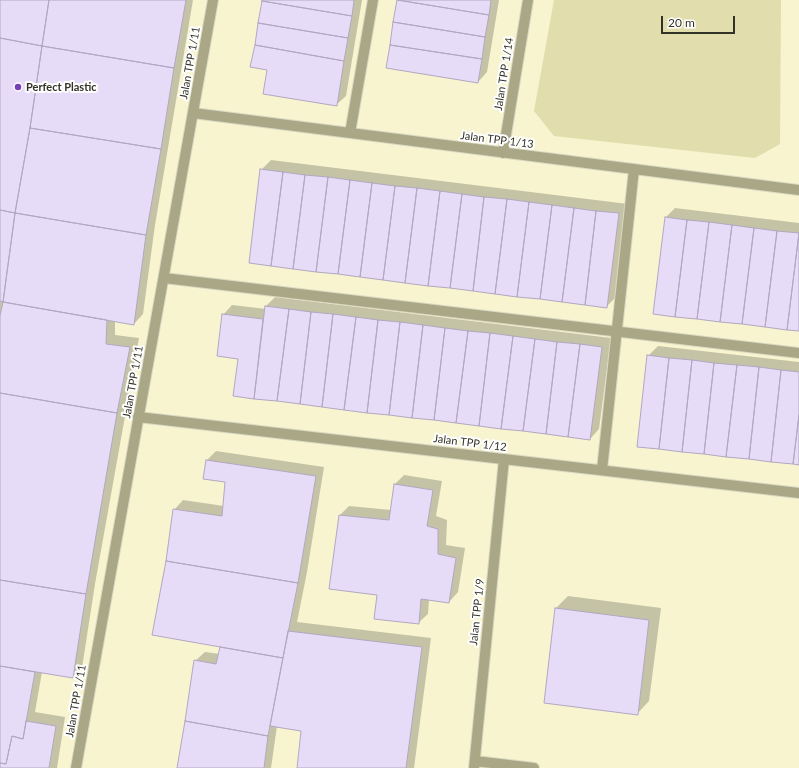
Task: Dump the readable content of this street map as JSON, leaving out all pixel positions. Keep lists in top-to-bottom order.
{
  "streets": {
    "street": [
      "Jalan TPP 1/11",
      "Jalan TPP 1/14",
      "Jalan TPP 1/13",
      "Jalan TPP 1/12",
      "Jalan TPP 1/9"
    ]
  },
  "crossings": [
    ["Jalan TPP 1/11", "Jalan TPP 1/13"],
    ["Jalan TPP 1/11", "Jalan TPP 1/12"],
    ["Jalan TPP 1/14", "Jalan TPP 1/13"],
    ["Jalan TPP 1/12", "Jalan TPP 1/9"]
  ],
  "places": ["Perfect Plastic"],
  "scale_bar": "20 m"
}
